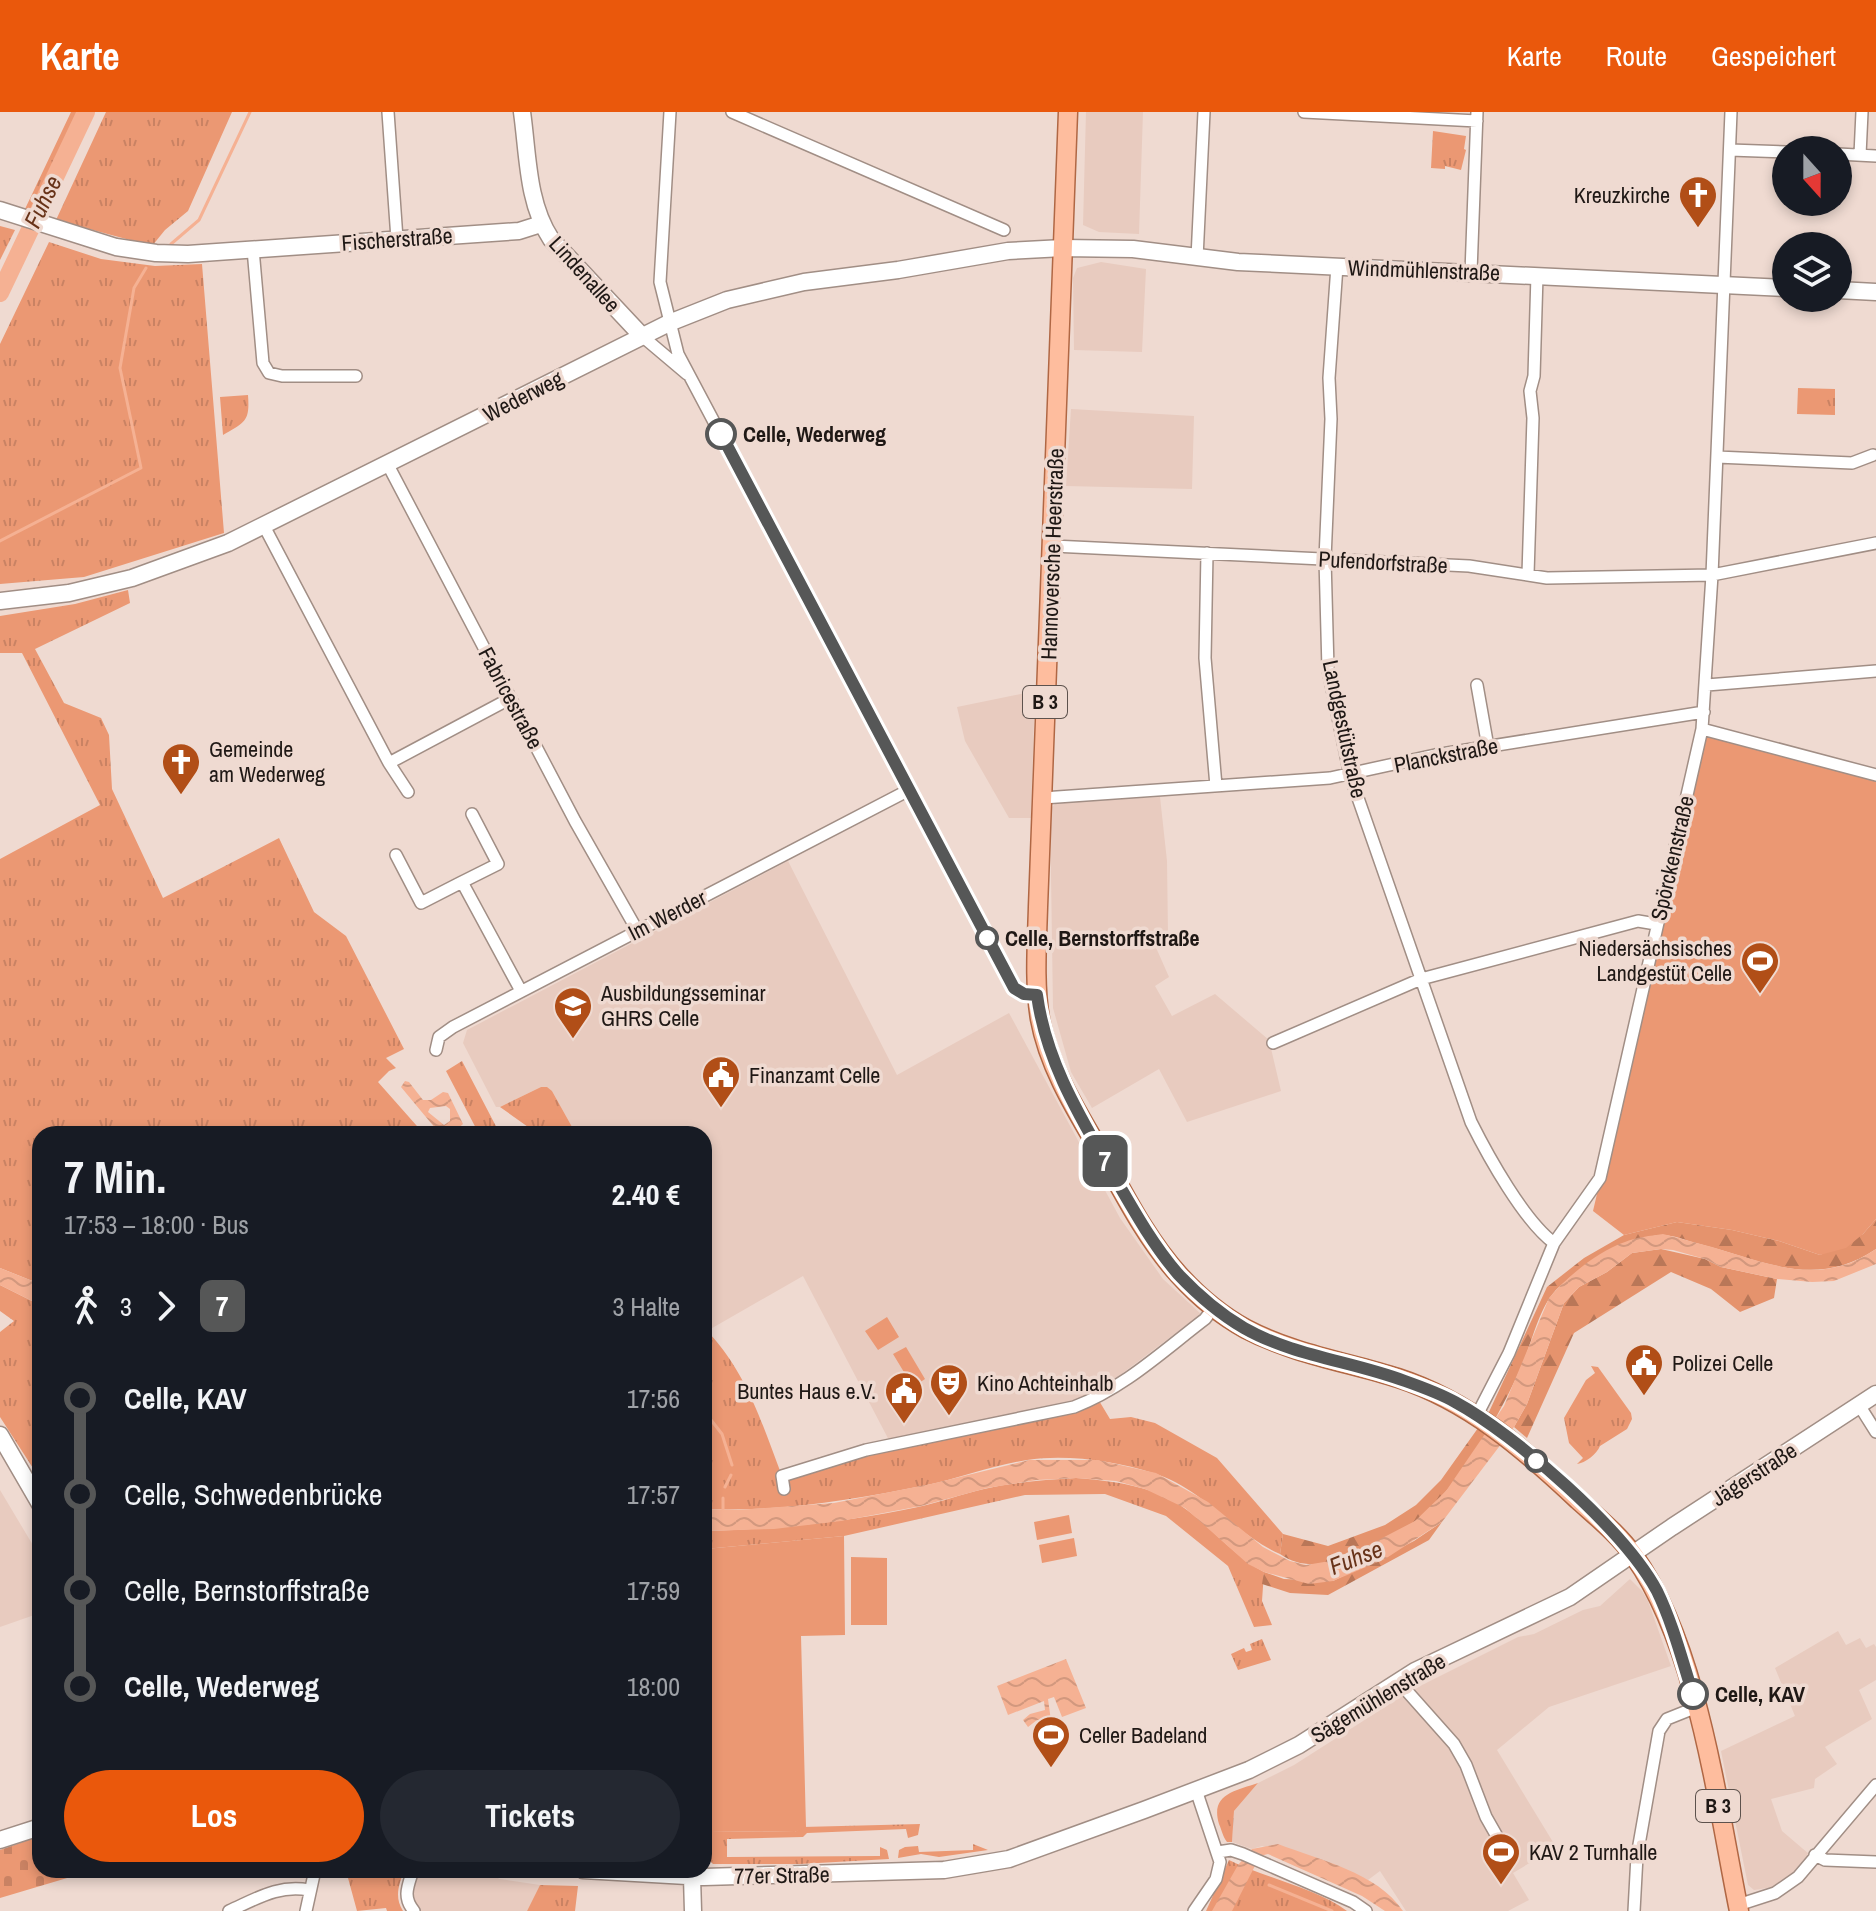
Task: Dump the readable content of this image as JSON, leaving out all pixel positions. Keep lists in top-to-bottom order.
{
  "streets": {
    "main road": ["Hannoversche Heerstraße", "B 3"],
    "street": [
      "Fischerstraße",
      "Windmühlenstraße",
      "Lindenallee",
      "Wederweg",
      "Pufendorfstraße",
      "Fabricestraße",
      "Landgestütstraße",
      "Planckstraße",
      "Spörckenstraße",
      "Im Werder",
      "Jägerstraße",
      "Sägemühlenstraße",
      "77er Straße"
    ]
  },
  "crossings": [
    ["Fischerstraße", "Lindenallee"],
    ["Windmühlenstraße", "Wederweg"],
    ["Windmühlenstraße", "Hannoversche Heerstraße"],
    ["Windmühlenstraße", "Landgestütstraße"],
    ["Windmühlenstraße", "Spörckenstraße"],
    ["Lindenallee", "Wederweg"],
    ["Wederweg", "Hannoversche Heerstraße"],
    ["Wederweg", "Fabricestraße"],
    ["Hannoversche Heerstraße", "Pufendorfstraße"],
    ["Hannoversche Heerstraße", "B 3"],
    ["Hannoversche Heerstraße", "Planckstraße"],
    ["Pufendorfstraße", "Landgestütstraße"],
    ["Pufendorfstraße", "Spörckenstraße"],
    ["Fabricestraße", "Im Werder"],
    ["B 3", "Spörckenstraße"],
    ["B 3", "Jägerstraße"],
    ["B 3", "Sägemühlenstraße"],
    ["Landgestütstraße", "Planckstraße"],
    ["Landgestütstraße", "Spörckenstraße"],
    ["Planckstraße", "Spörckenstraße"],
    ["Jägerstraße", "Sägemühlenstraße"],
    ["Sägemühlenstraße", "77er Straße"]
  ],
  "water": ["Fuhse"],
  "places": {
    "church": ["Kreuzkirche", "Gemeinde am Wederweg"],
    "other": ["Celle, Wederweg", "Celle, Bernstorffstraße", "Celle, KAV"],
    "sports": ["Niedersächsisches Landgestüt Celle", "Celler Badeland", "KAV 2 Turnhalle"],
    "school or university": ["Ausbildungsseminar GHRS Celle"],
    "public building": ["Finanzamt Celle", "Polizei Celle", "Buntes Haus e.V."],
    "theatre": ["Kino Achteinhalb"]
  },
  "lines": ["bus line 7"],
  "north": "bottom",
  "page": {
    "header": "Karte",
    "nav": ["Karte", "Route", "Gespeichert"],
    "on_map": "7",
    "heading": ["7 Min.", "17:53 – 18:00 · Bus", "2.40 €"],
    "legs": ["3", "7", "3 Halte"],
    "list": [
      {
        "name": "Celle, KAV",
        "value": "17:56"
      },
      {
        "name": "Celle, Schwedenbrücke",
        "value": "17:57"
      },
      {
        "name": "Celle, Bernstorffstraße",
        "value": "17:59"
      },
      {
        "name": "Celle, Wederweg",
        "value": "18:00"
      }
    ],
    "buttons": ["Los", "Tickets"]
  }
}
